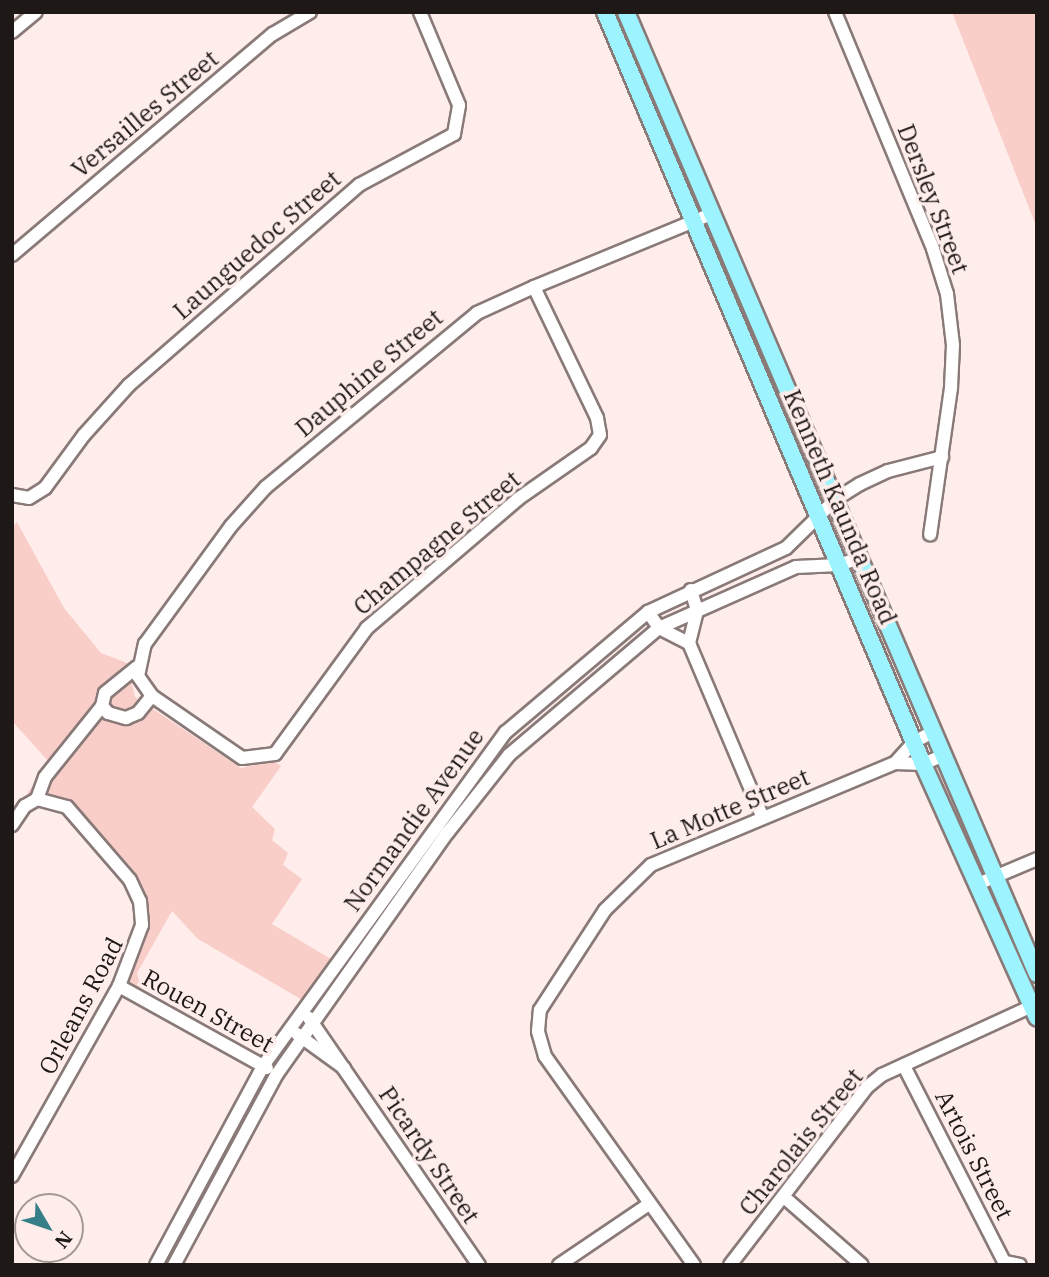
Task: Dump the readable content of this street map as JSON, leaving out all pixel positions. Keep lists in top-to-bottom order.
{
  "streets": {
    "main road": ["Kenneth Kaunda Road"],
    "street": [
      "Versailles Street",
      "Dersley Street",
      "Launguedoc Street",
      "Dauphine Street",
      "Champagne Street",
      "La Motte Street",
      "Normandie Avenue",
      "Orleans Road",
      "Rouen Street",
      "Charolais Street",
      "Picardy Street",
      "Artois Street"
    ]
  },
  "crossings": [
    ["Dersley Street", "Normandie Avenue"],
    ["Dauphine Street", "Kenneth Kaunda Road"],
    ["Dauphine Street", "Champagne Street"],
    ["Kenneth Kaunda Road", "La Motte Street"],
    ["Kenneth Kaunda Road", "Normandie Avenue"],
    ["Kenneth Kaunda Road", "Charolais Street"],
    ["Normandie Avenue", "Rouen Street"],
    ["Normandie Avenue", "Picardy Street"],
    ["Orleans Road", "Rouen Street"],
    ["Charolais Street", "Artois Street"]
  ],
  "north": "bottom right"
}
